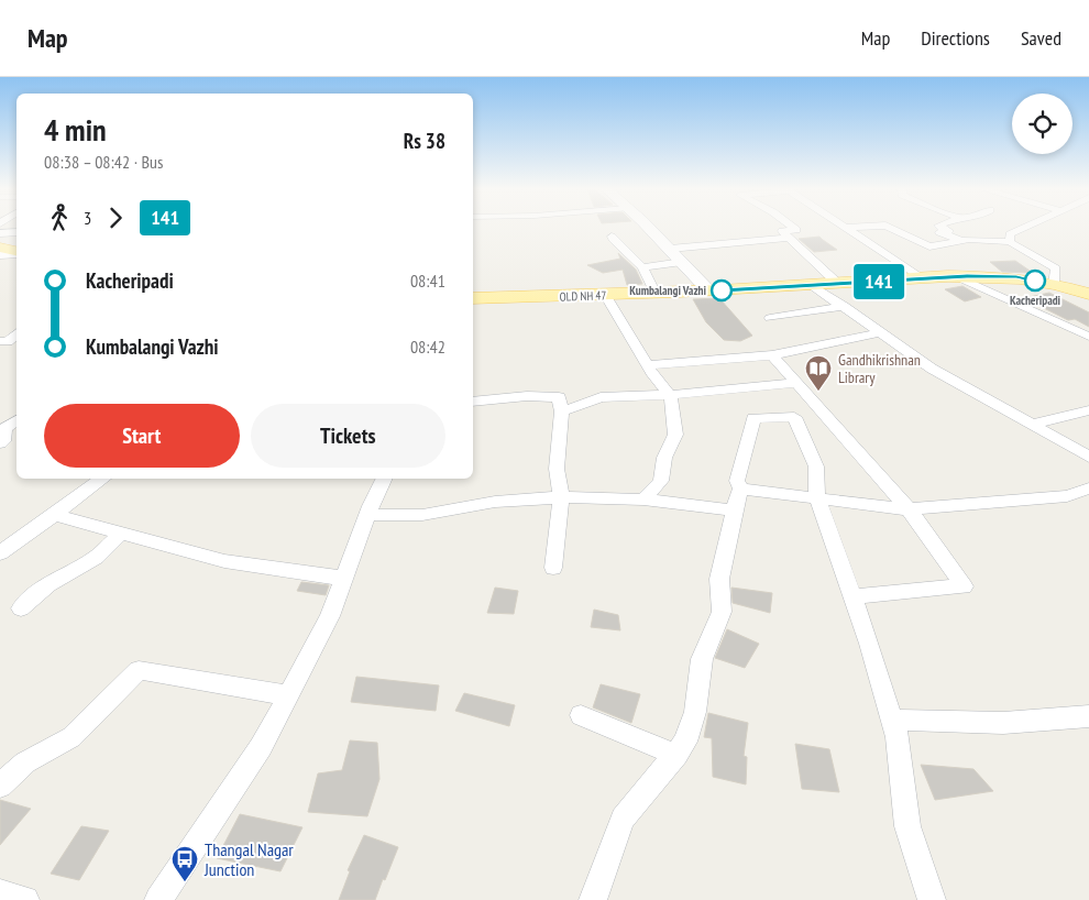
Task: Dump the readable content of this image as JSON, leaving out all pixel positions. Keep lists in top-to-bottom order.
{
  "streets": {
    "main road": ["OLD NH 47"]
  },
  "places": {
    "other": ["Kacheripadi", "Kumbalangi Vazhi"],
    "library": ["Gandhikrishnan Library"],
    "bus stop": ["Thangal Nagar Junction"]
  },
  "lines": ["bus line 141"],
  "page": {
    "header": "Map",
    "nav": ["Map", "Directions", "Saved"],
    "on_map": "141",
    "heading": ["4 min", "08:38 – 08:42 · Bus", "Rs 38"],
    "legs": ["3", "141"],
    "list": [
      {
        "name": "Kacheripadi",
        "value": "08:41"
      },
      {
        "name": "Kumbalangi Vazhi",
        "value": "08:42"
      }
    ],
    "buttons": ["Start", "Tickets"]
  }
}
